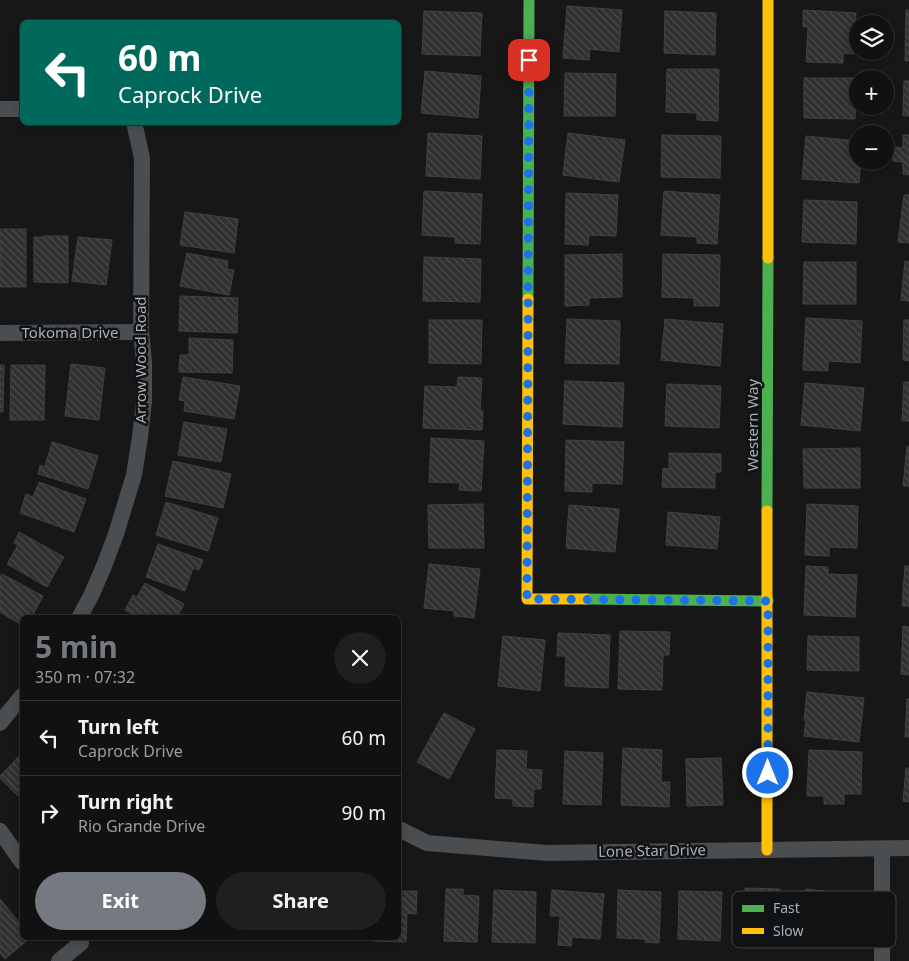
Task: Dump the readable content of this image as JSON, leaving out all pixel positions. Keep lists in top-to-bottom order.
{
  "streets": {
    "street": [
      "Tokoma Drive",
      "Arrow Wood Road",
      "Western Way",
      "Lone Star Drive"
    ]
  },
  "crossings": [
    ["Tokoma Drive", "Arrow Wood Road"],
    ["Western Way", "Lone Star Drive"]
  ],
  "legend": ["Fast", "Slow"],
  "page": {
    "map_buttons": ["+", "−"],
    "turn": ["60 m", "Caprock Drive"],
    "heading": ["5 min", "350 m · 07:32"],
    "list": [
      {
        "name": "Turn left",
        "note": "Caprock Drive",
        "value": "60 m"
      },
      {
        "name": "Turn right",
        "note": "Rio Grande Drive",
        "value": "90 m"
      }
    ],
    "buttons": ["Exit", "Share"]
  }
}
